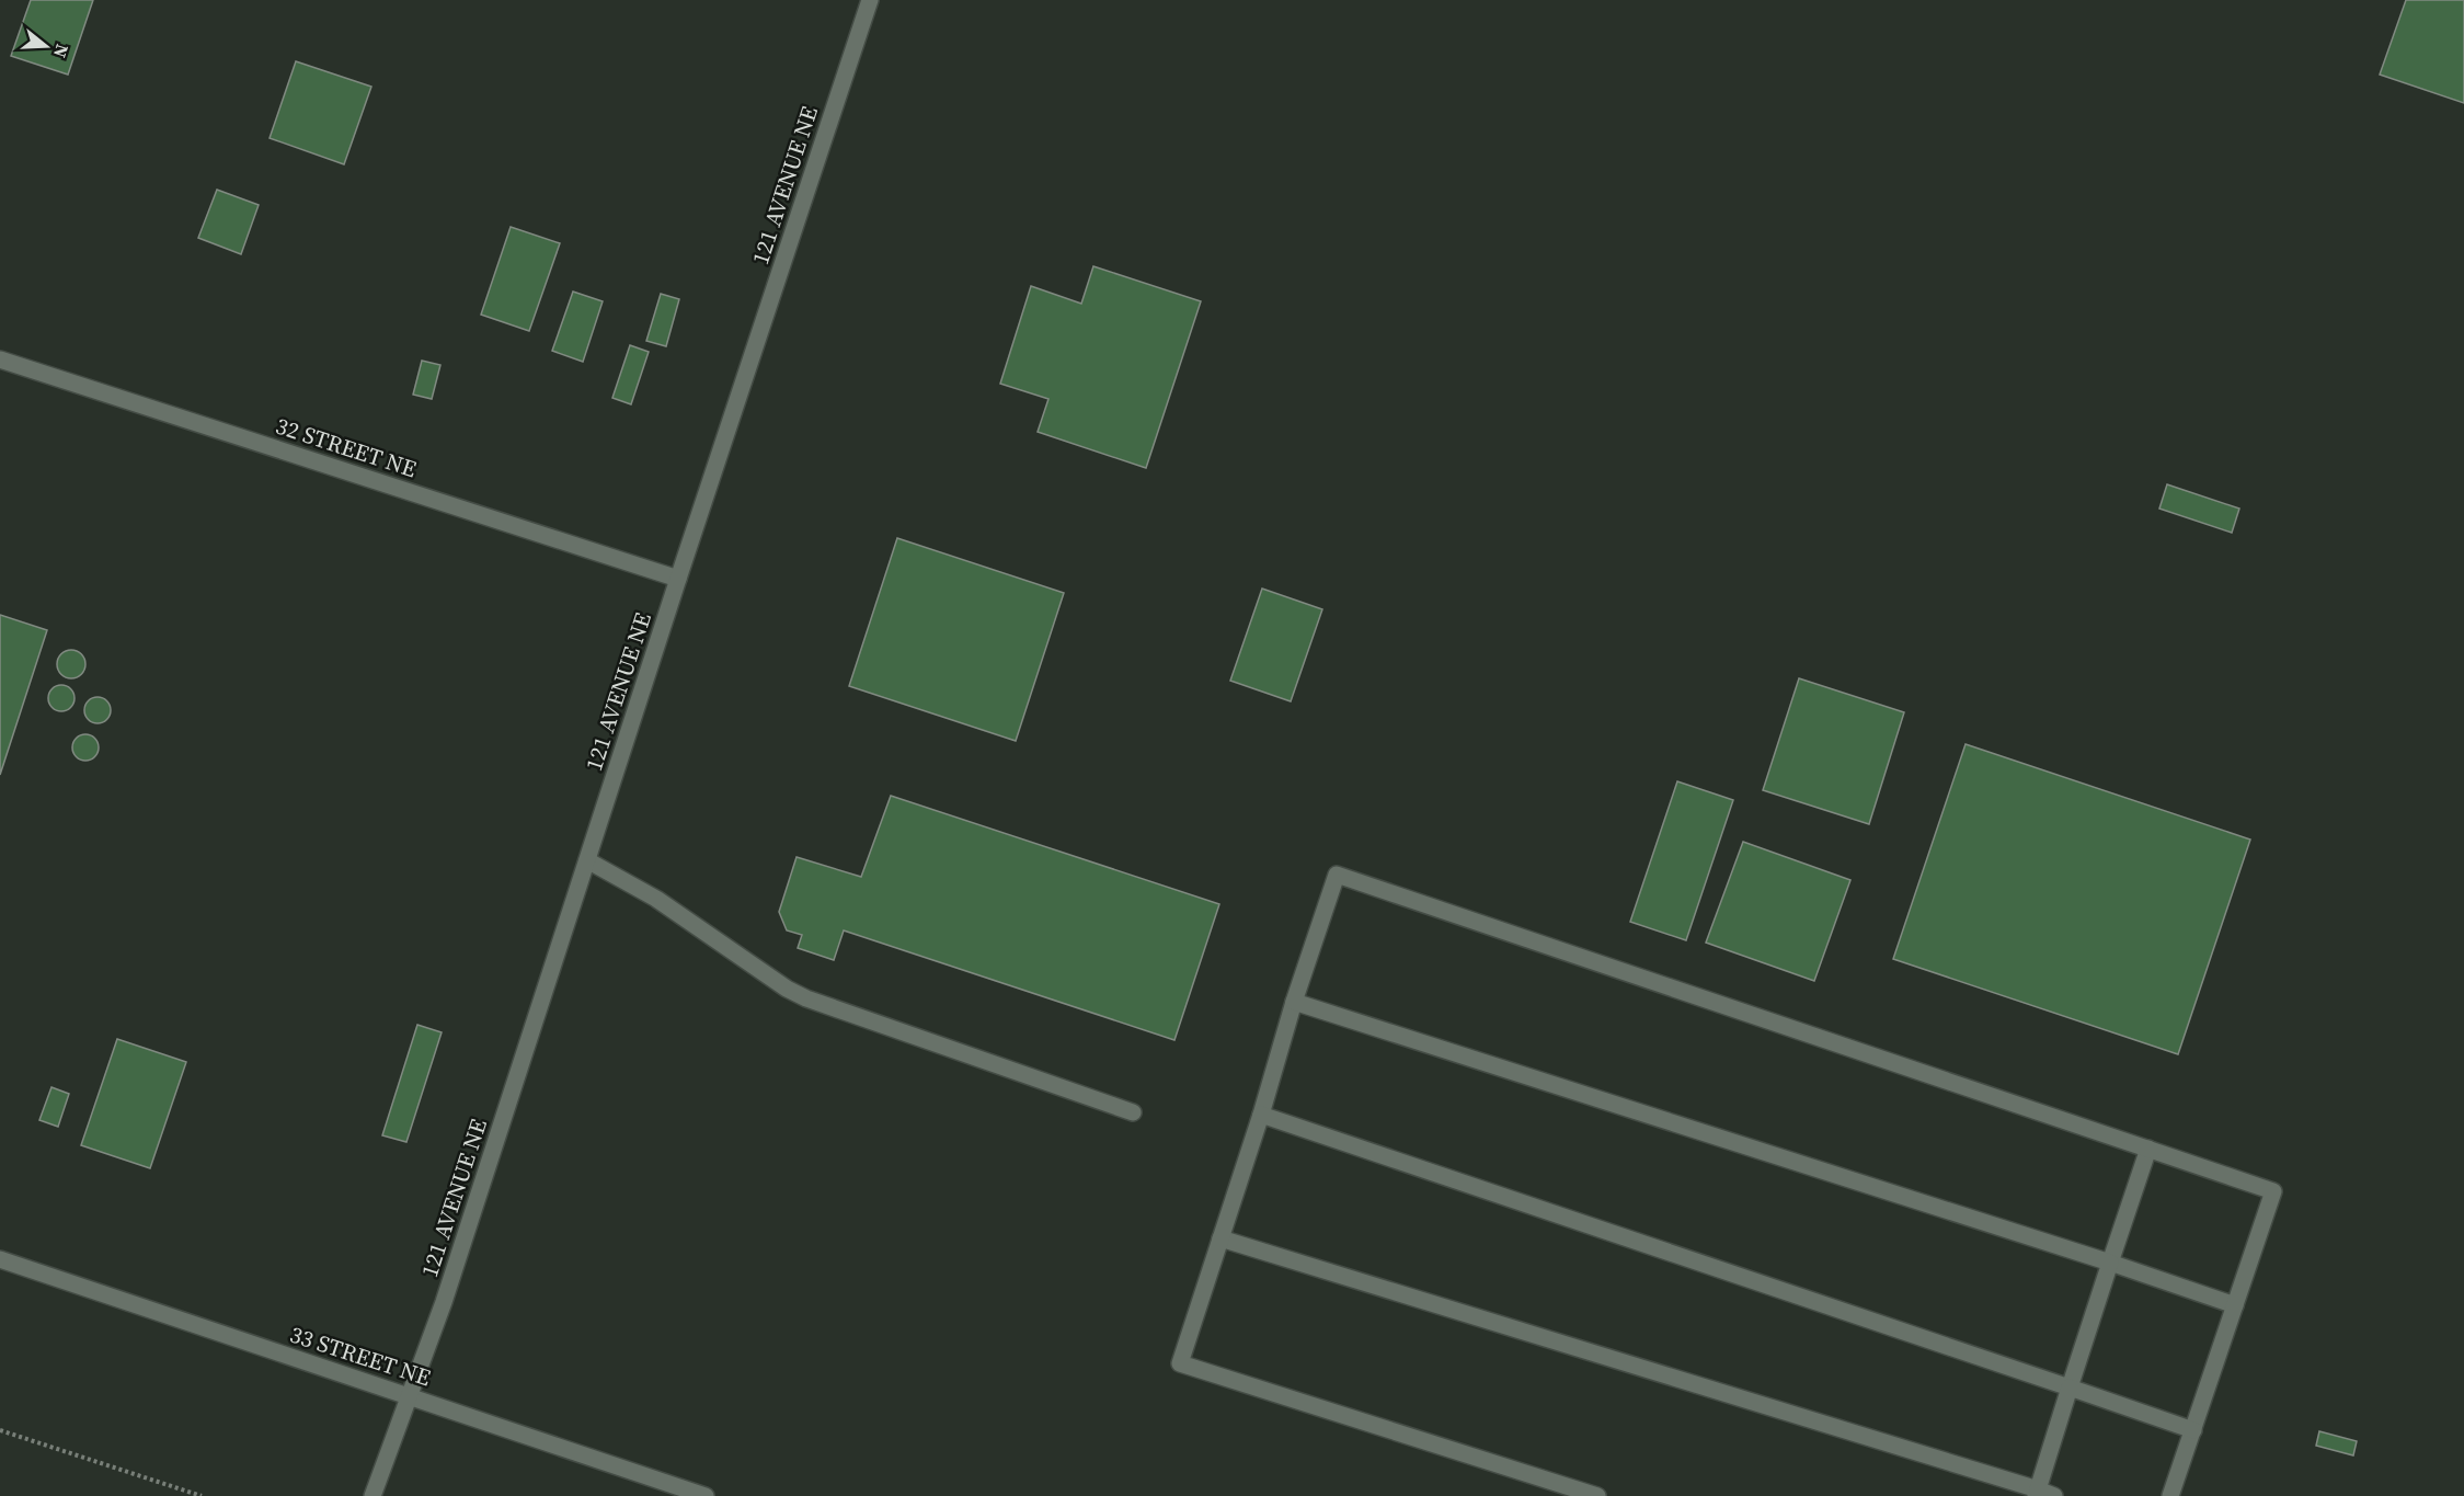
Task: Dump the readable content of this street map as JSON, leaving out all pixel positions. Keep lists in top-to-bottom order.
{
  "streets": {
    "street": ["121 AVENUE NE", "32 STREET NE", "33 STREET NE"]
  },
  "crossings": [
    ["121 AVENUE NE", "32 STREET NE"],
    ["121 AVENUE NE", "33 STREET NE"]
  ],
  "north": "right"
}
